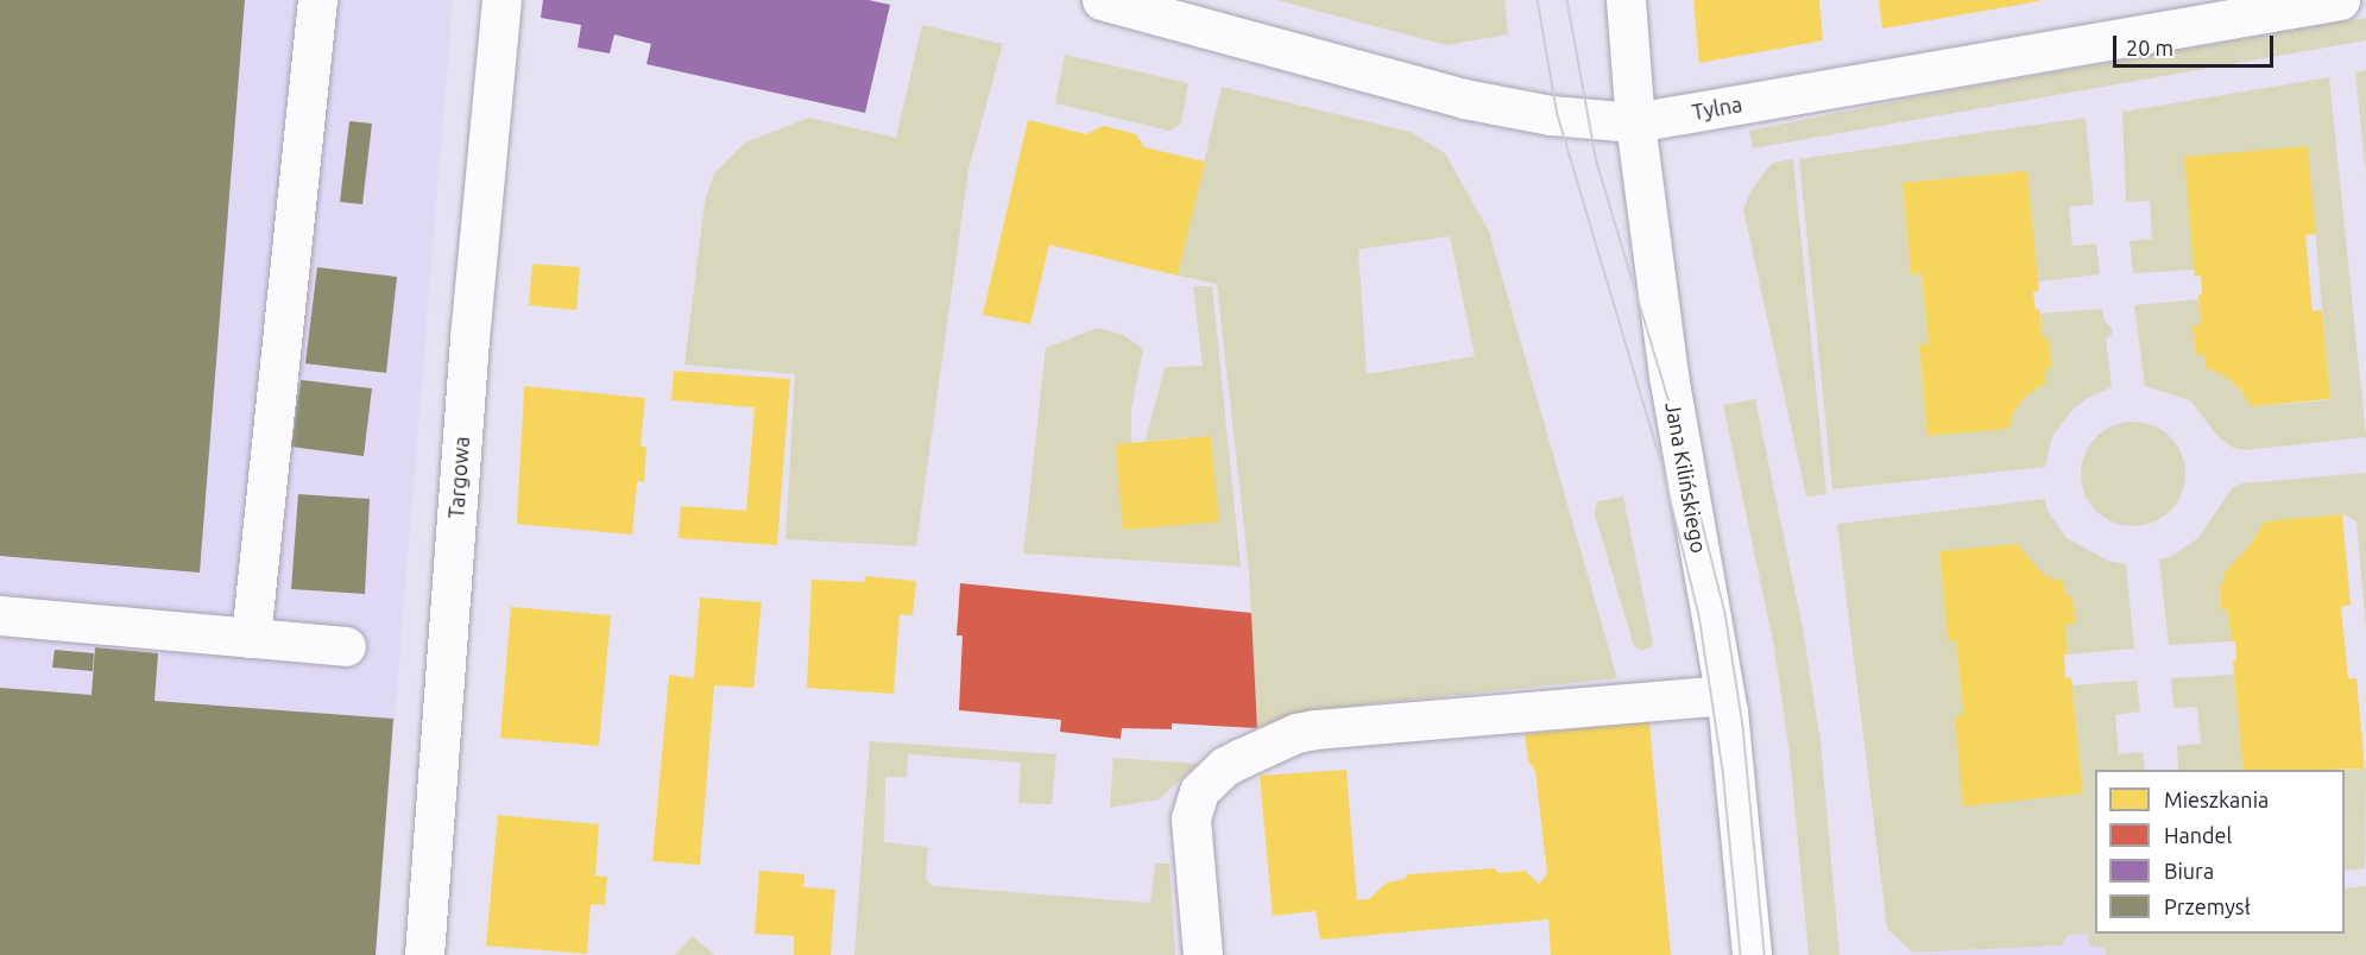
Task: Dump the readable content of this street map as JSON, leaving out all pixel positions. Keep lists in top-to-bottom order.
{
  "streets": {
    "street": ["Tylna", "Targowa", "Jana Kilińskiego"]
  },
  "crossings": [
    ["Tylna", "Jana Kilińskiego"]
  ],
  "legend": [
    "Mieszkania",
    "Handel",
    "Biura",
    "Przemysł"
  ],
  "scale_bar": "20 m"
}
